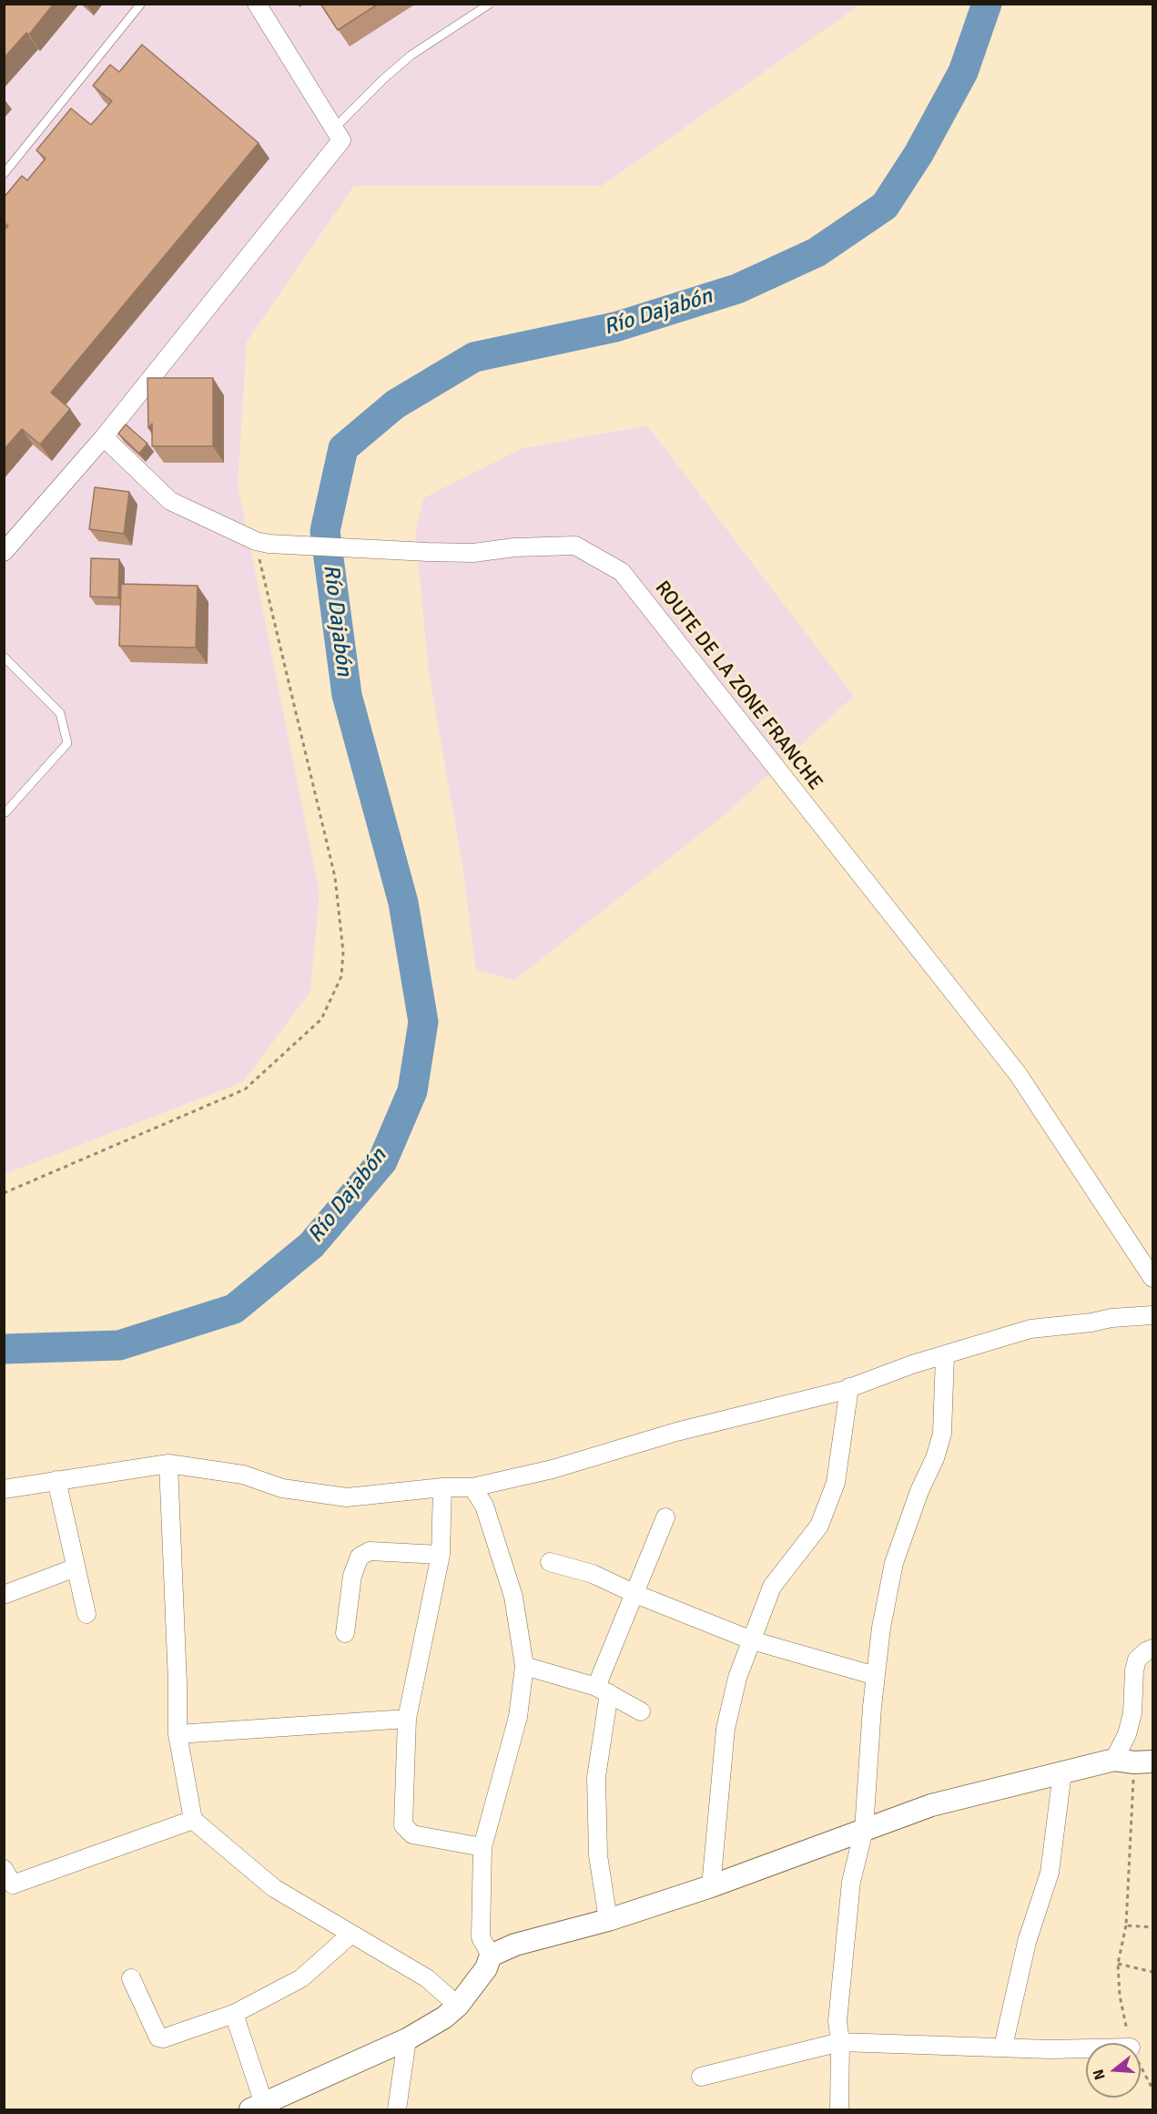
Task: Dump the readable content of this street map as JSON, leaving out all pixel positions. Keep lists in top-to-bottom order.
{
  "streets": {
    "street": ["ROUTE DE LA ZONE FRANCHE"]
  },
  "water": ["Río Dajabón"],
  "north": "left"
}
